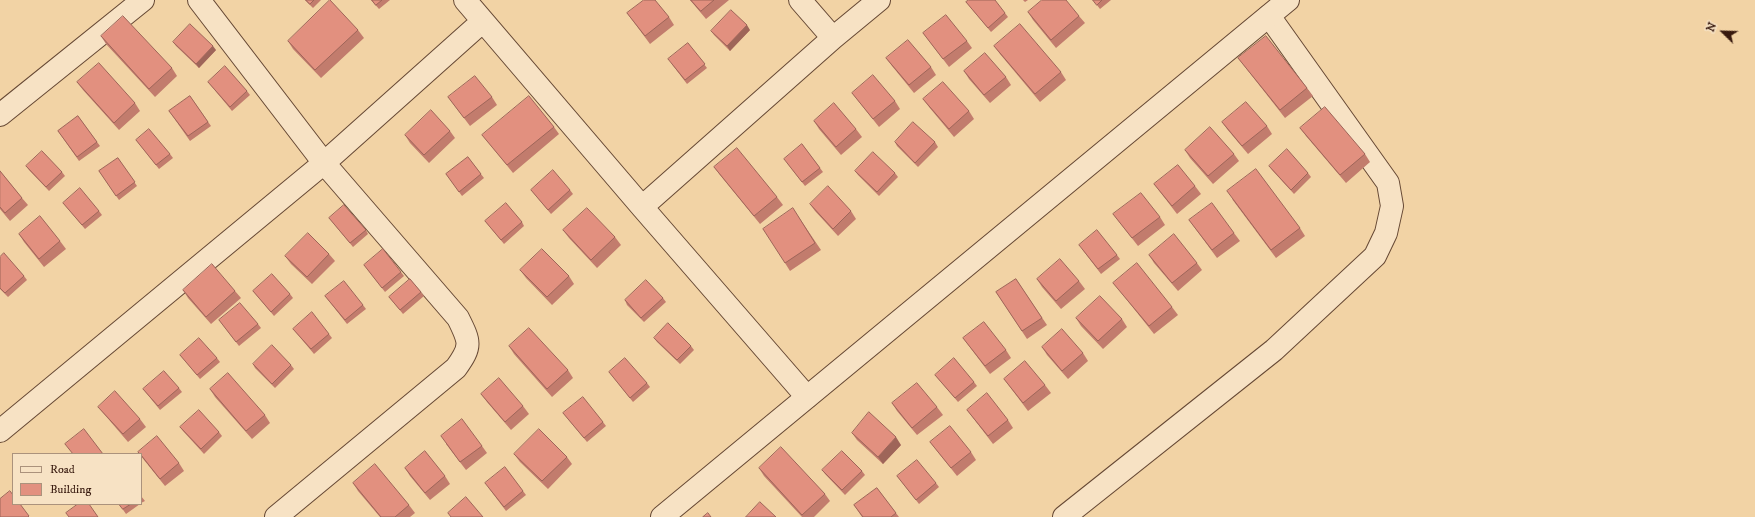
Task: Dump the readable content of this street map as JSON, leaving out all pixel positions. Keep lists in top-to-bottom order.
{
  "legend": ["Road", "Building"],
  "north": "top left"
}
